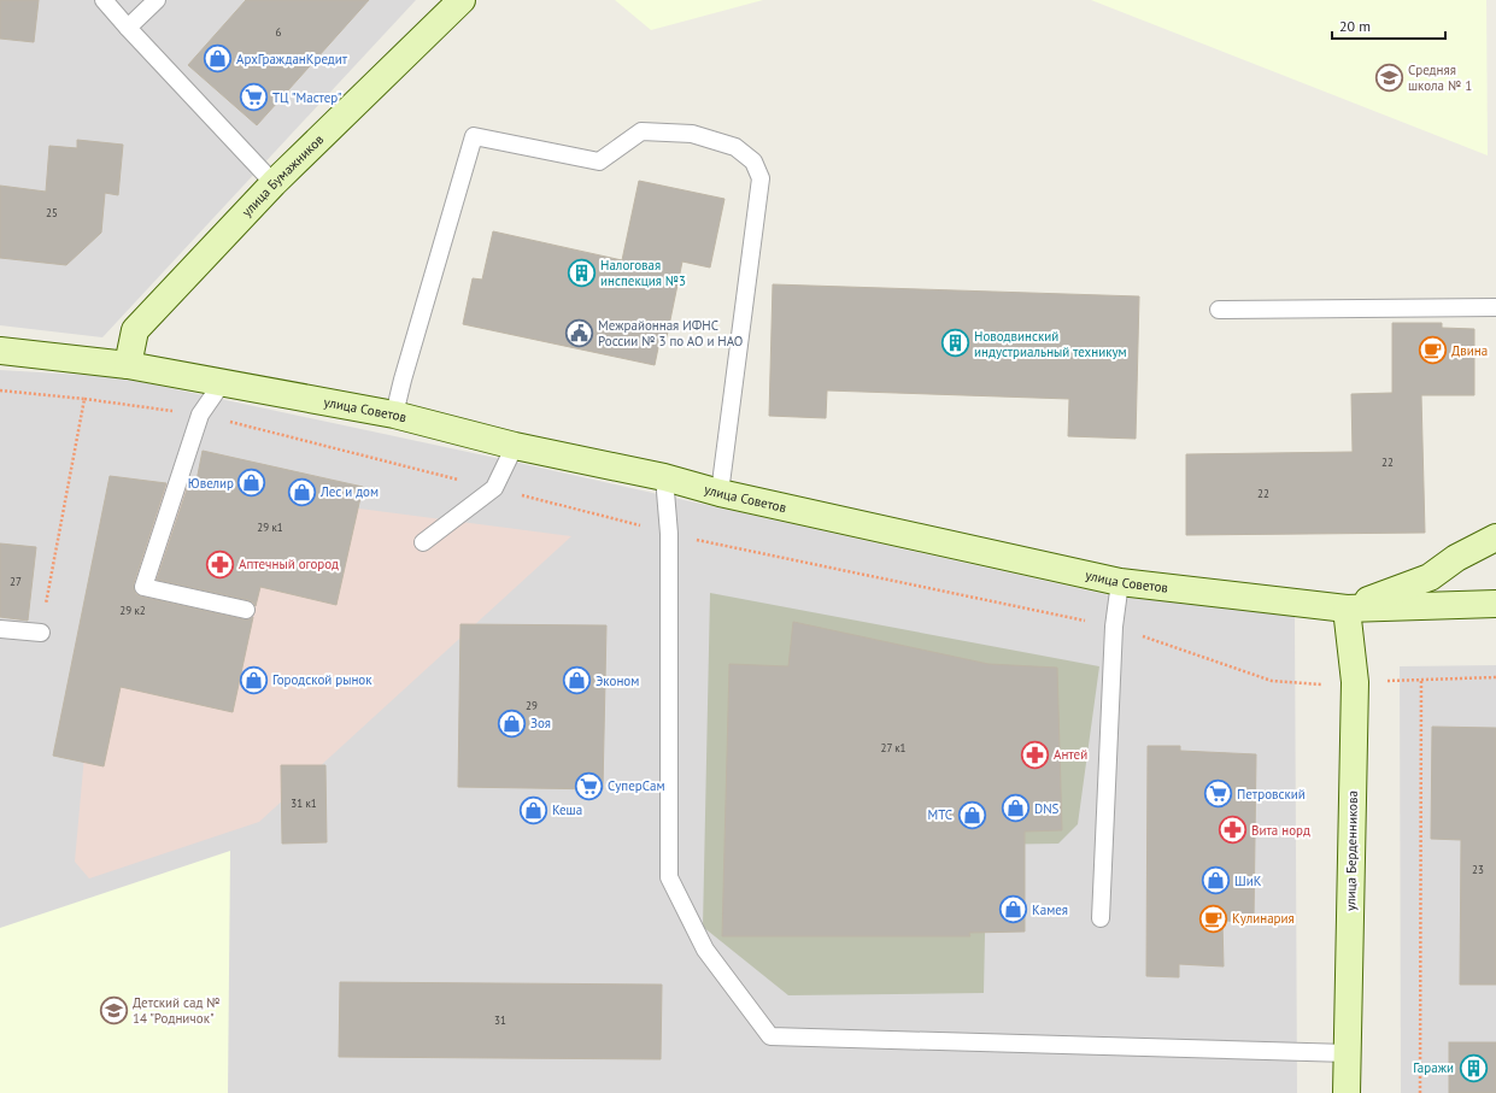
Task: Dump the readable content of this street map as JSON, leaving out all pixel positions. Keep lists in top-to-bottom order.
{
  "streets": {
    "street": ["улица Бумажников", "улица Советов", "улица Берденникова"]
  },
  "crossings": [
    ["улица Бумажников", "улица Советов"],
    ["улица Советов", "улица Берденникова"]
  ],
  "places": {
    "shop": [
      "АрхГражданКредит",
      "Ювелир",
      "Лес и дом",
      "Городской рынок",
      "Эконом",
      "Зоя",
      "DNS",
      "Кеша",
      "МТС",
      "ШиК",
      "Камея"
    ],
    "school or university": ["Средняя школа № 1", "Детский сад № 14 \"Родничок\""],
    "supermarket": ["ТЦ \"Мастер\"", "СуперСам", "Петровский"],
    "building": ["Налоговая инспекция №3", "Новодвинский индустриальный техникум", "Гаражи"],
    "public building": ["Межрайонная ИФНС России № 3 по АО и НАО"],
    "cafe": ["Двина", "Кулинария"],
    "pharmacy": ["Аптечный огород", "Антей", "Вита норд"]
  },
  "house_numbers": [
    "6",
    "25",
    "22",
    "22",
    "29 к1",
    "27",
    "29 к2",
    "29",
    "27 к1",
    "31 к1",
    "23",
    "31"
  ],
  "scale_bar": "20 m"
}
